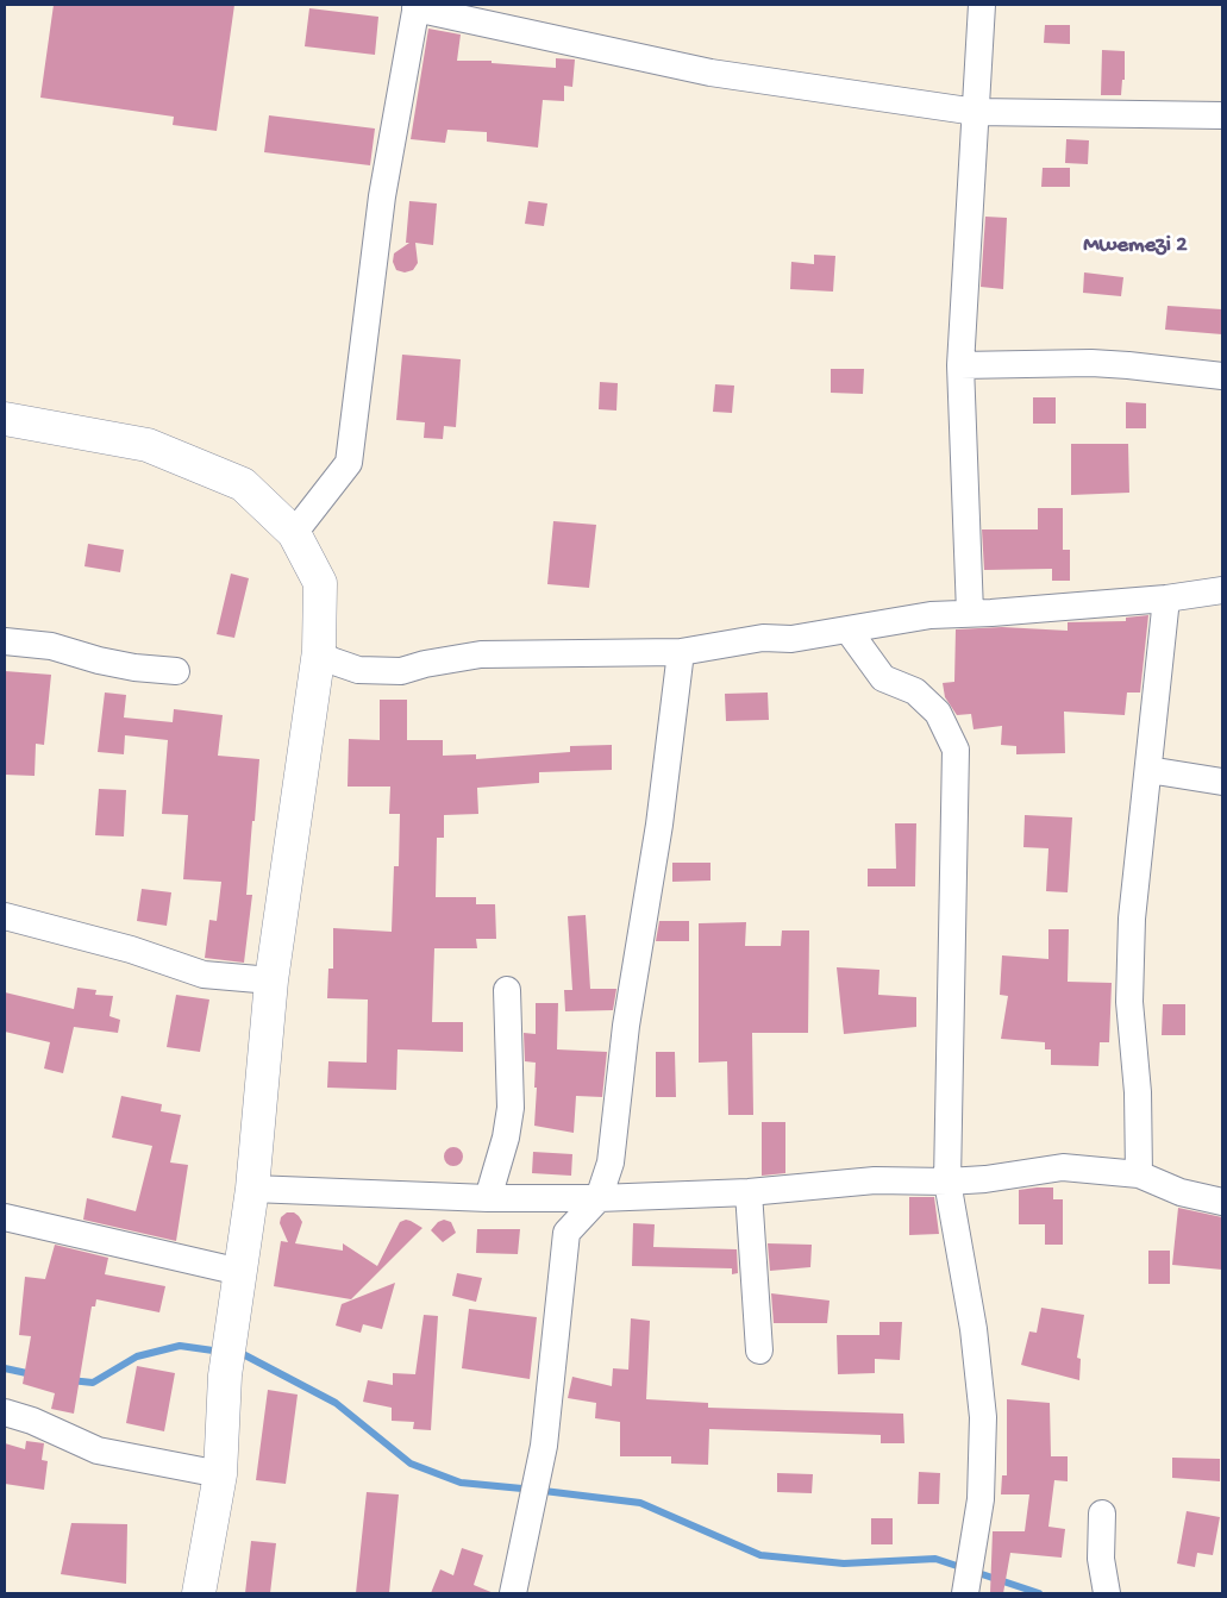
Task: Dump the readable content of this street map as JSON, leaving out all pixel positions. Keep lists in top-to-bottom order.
{
  "districts": ["Mwemezi 2"]
}
